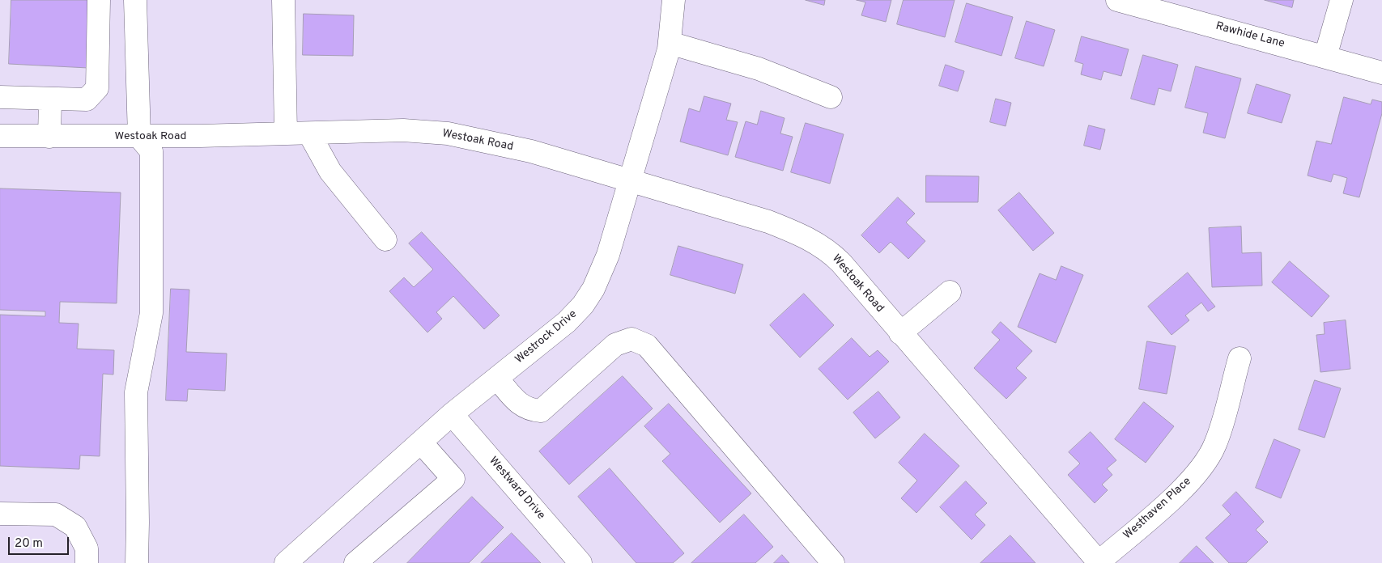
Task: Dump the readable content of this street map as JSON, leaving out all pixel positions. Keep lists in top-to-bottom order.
{
  "streets": {
    "street": [
      "Rawhide Lane",
      "Westoak Road",
      "Westrock Drive",
      "Westward Drive",
      "Westhaven Place"
    ]
  },
  "crossings": [
    ["Westoak Road", "Westrock Drive"],
    ["Westoak Road", "Westhaven Place"],
    ["Westrock Drive", "Westward Drive"]
  ],
  "scale_bar": "20 m"
}
